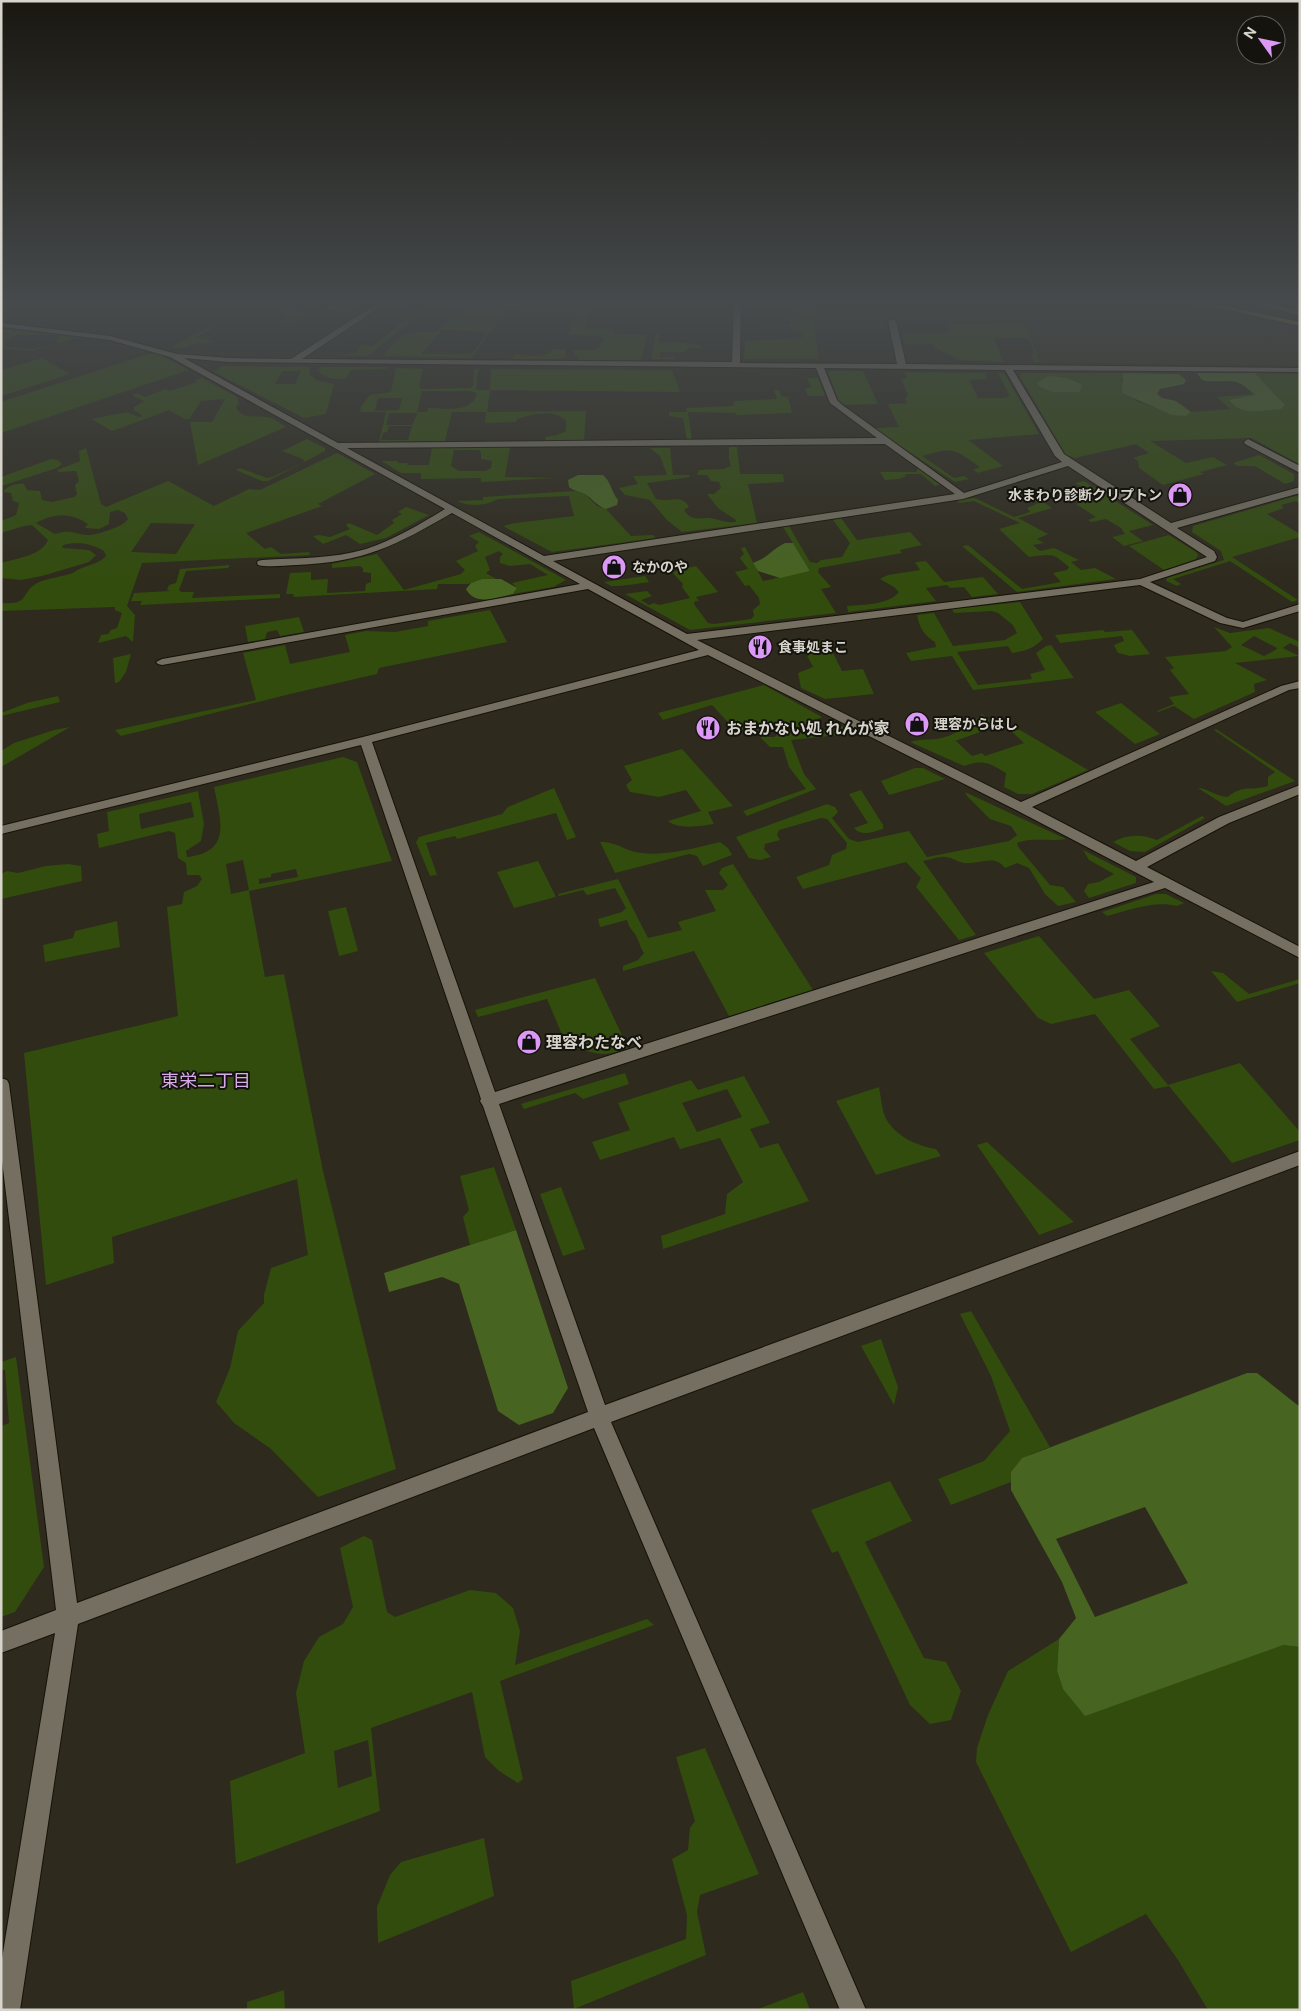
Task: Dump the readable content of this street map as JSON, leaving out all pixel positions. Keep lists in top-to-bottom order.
{
  "districts": ["東栄二丁目"],
  "places": {
    "shop": [
      "水まわり診断クリプトン",
      "なかのや",
      "理容からはし",
      "理容わたなべ"
    ],
    "restaurant": ["食事処まこ", "おまかない処 れんが家"]
  },
  "north": "top left"
}
